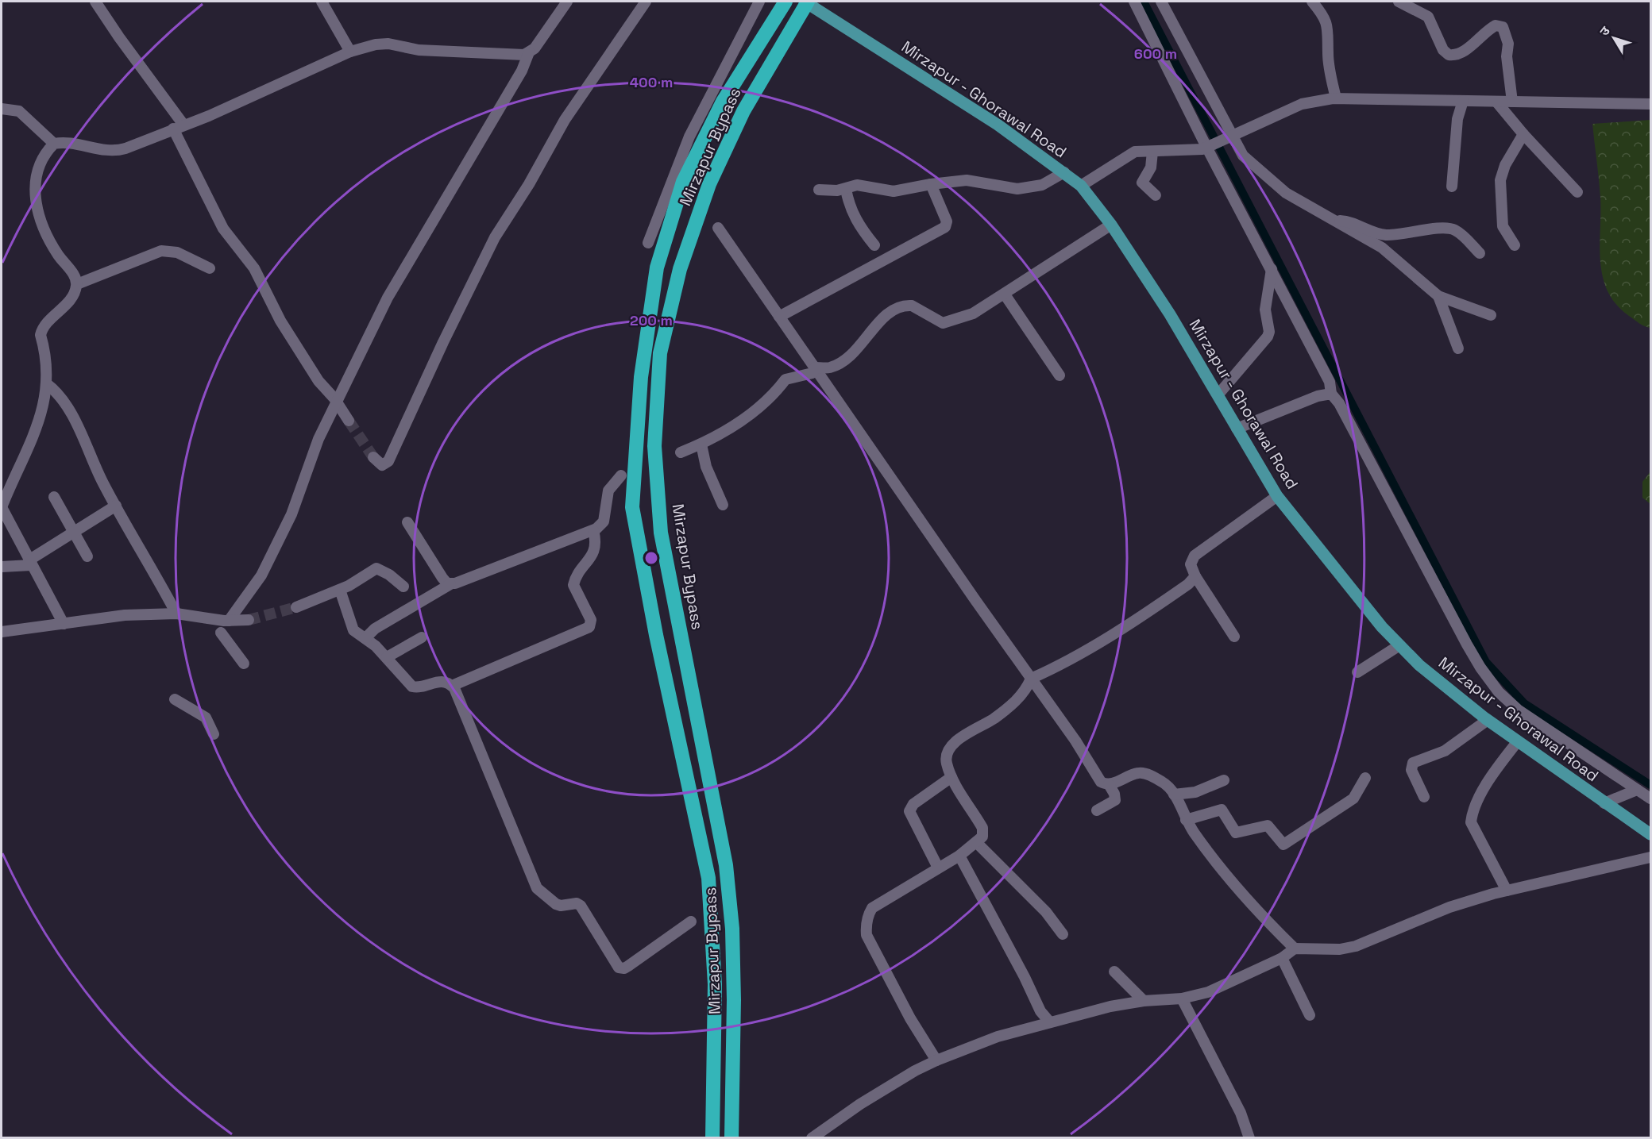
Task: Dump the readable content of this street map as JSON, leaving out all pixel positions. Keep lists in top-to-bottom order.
{
  "streets": {
    "highway": ["Mirzapur Bypass"],
    "main road": ["Mirzapur - Ghorawal Road"]
  },
  "crossings": [
    ["Mirzapur - Ghorawal Road", "Mirzapur Bypass"]
  ],
  "north": "top left",
  "rings": ["600 m", "400 m", "200 m"]
}
